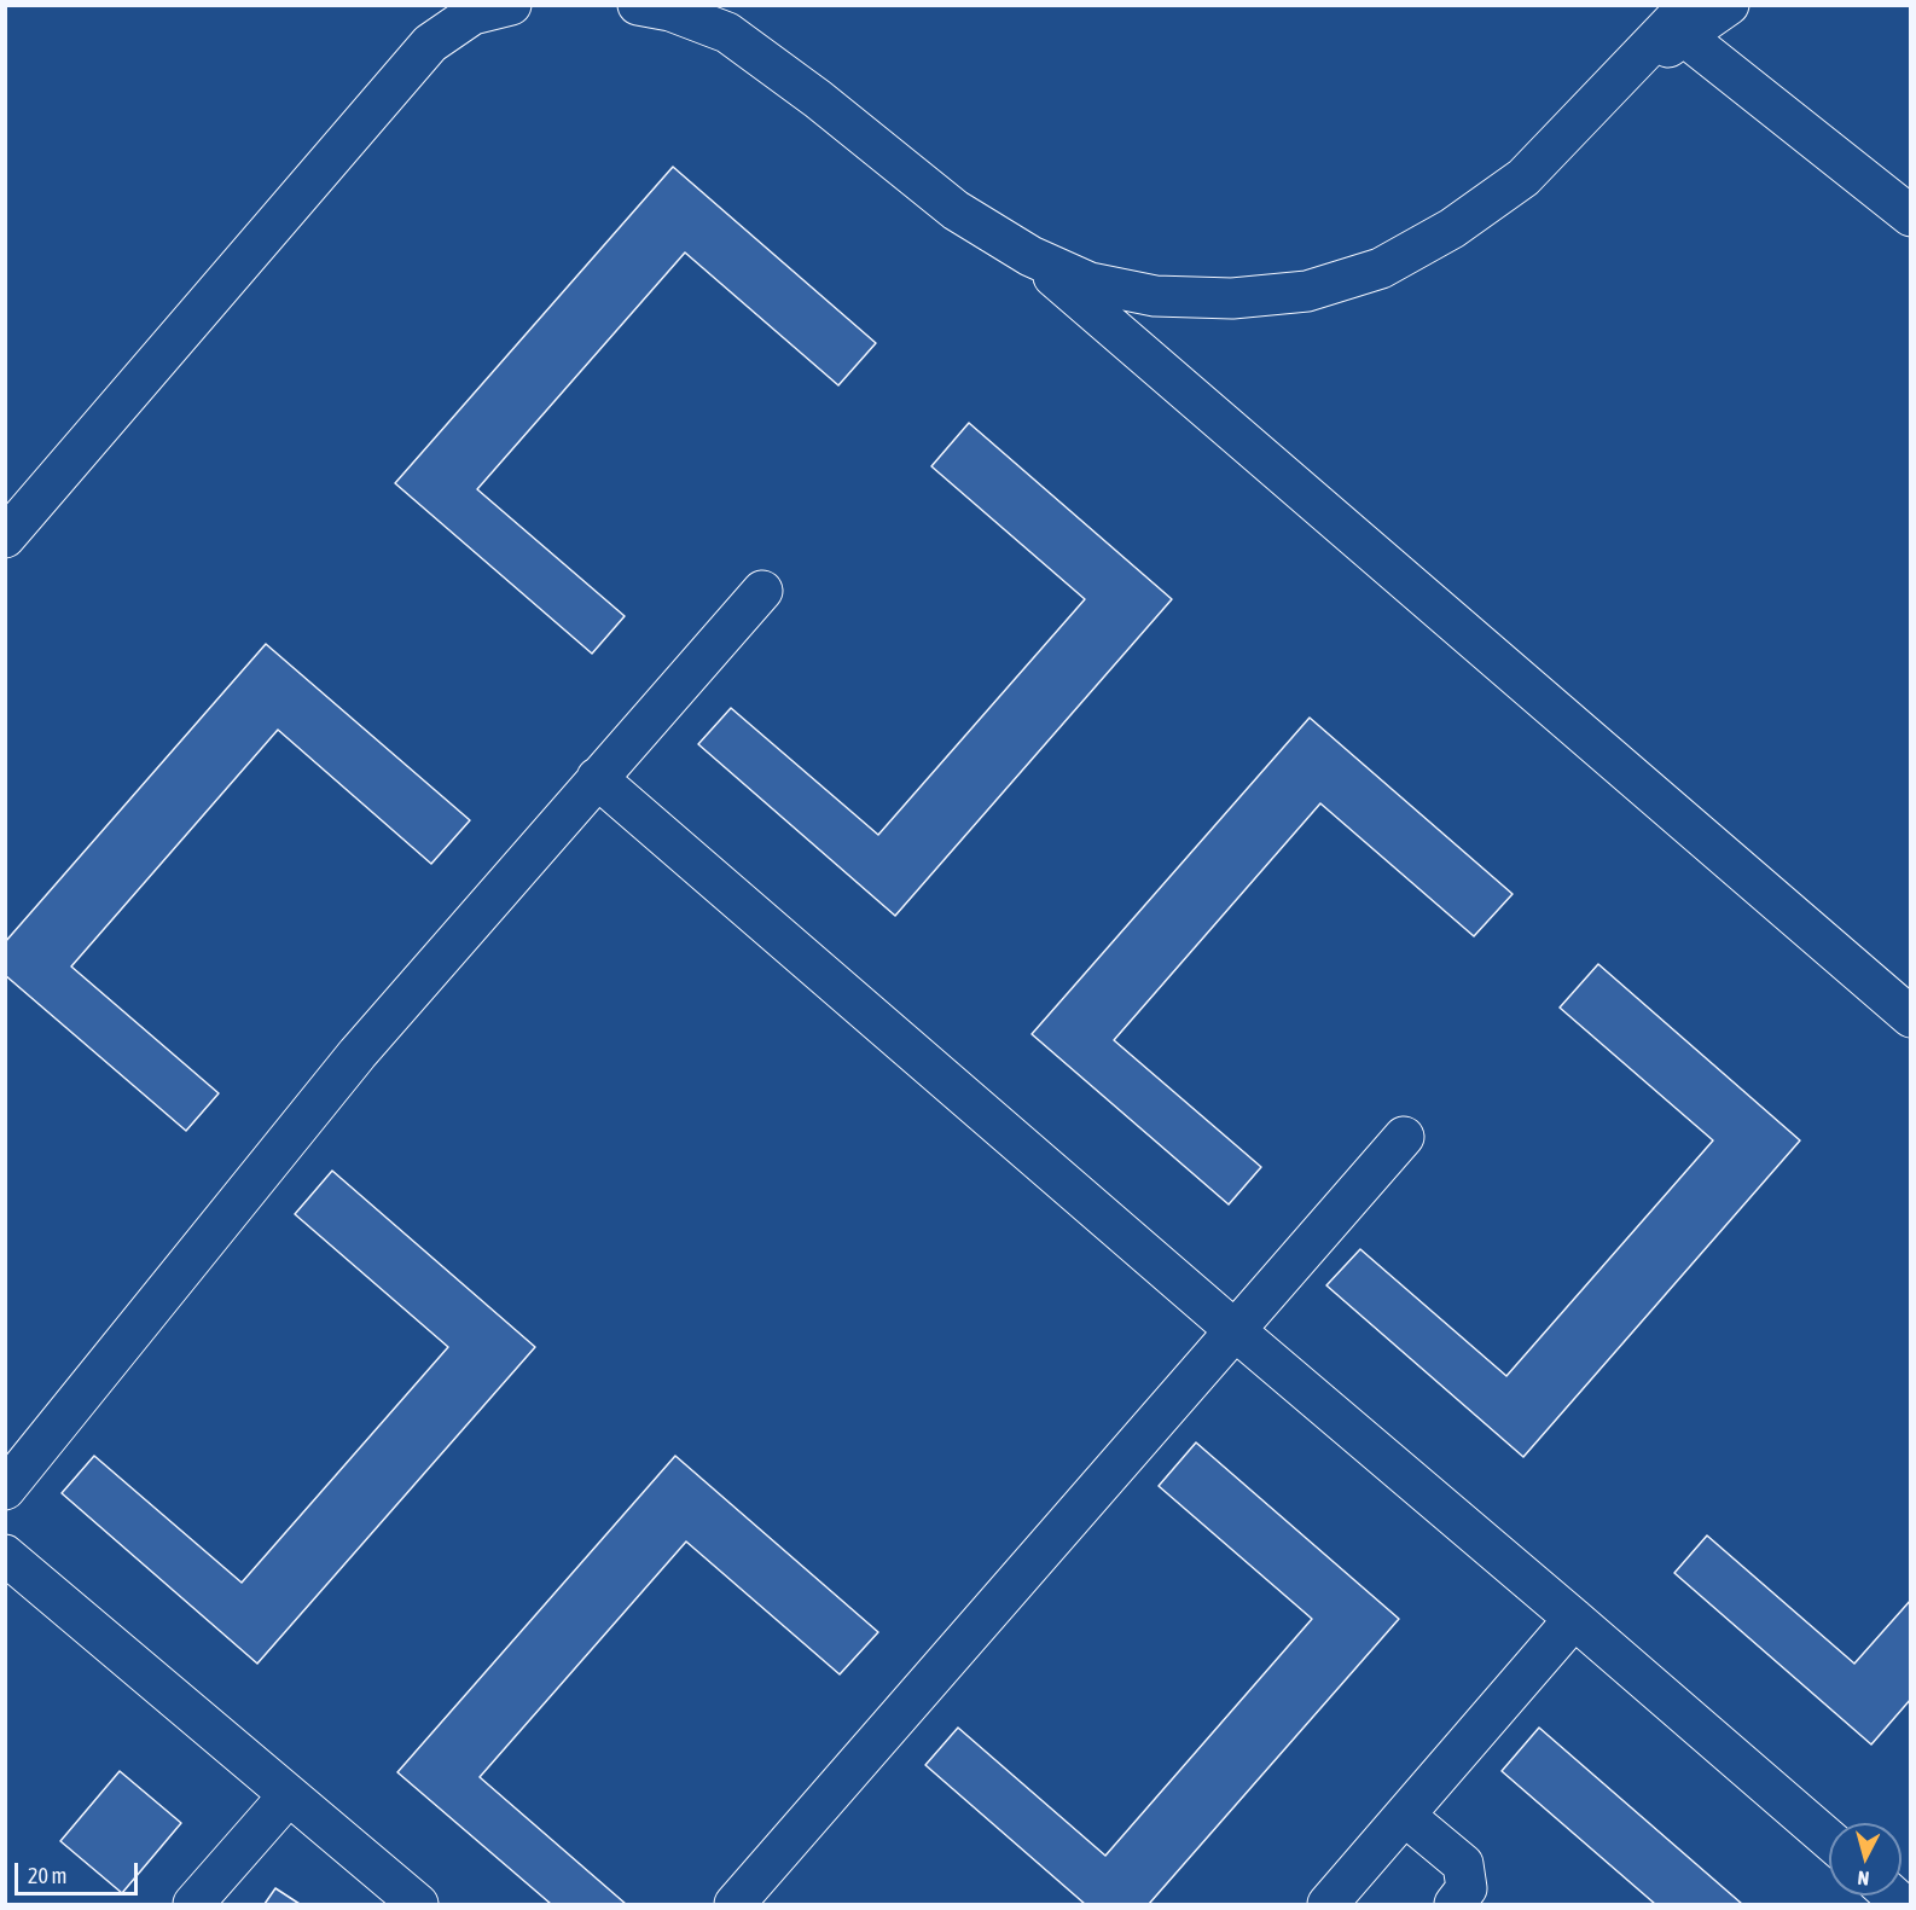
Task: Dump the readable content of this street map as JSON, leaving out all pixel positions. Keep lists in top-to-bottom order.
{
  "scale_bar": "20 m",
  "north": "bottom"
}
